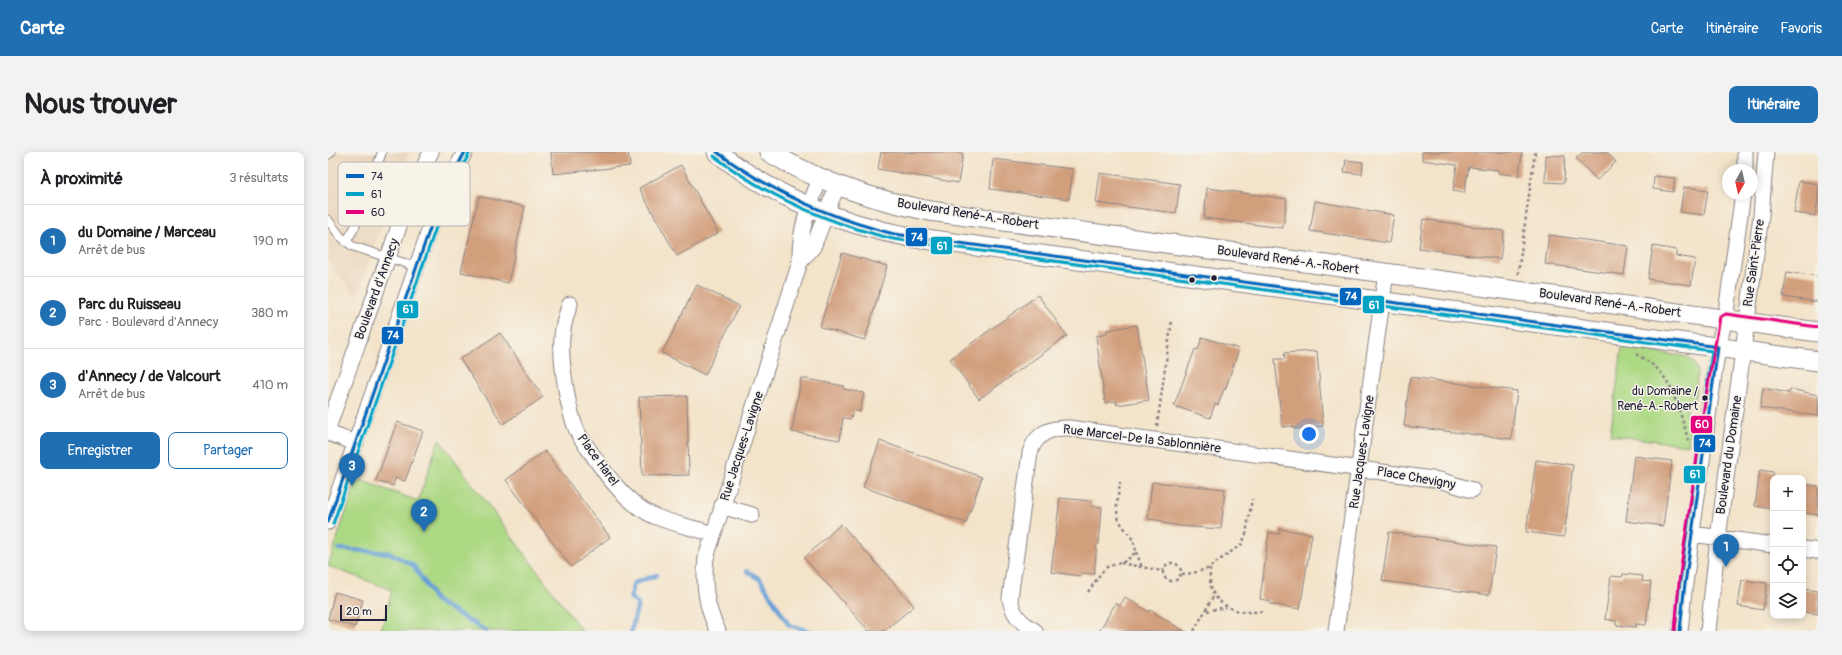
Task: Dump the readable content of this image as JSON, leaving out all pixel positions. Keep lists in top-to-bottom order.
{
  "streets": {
    "street": [
      "Boulevard René-A.-Robert",
      "Rue Saint-Pierre",
      "Boulevard d'Annecy",
      "Rue Marcel-De la Sablonnière",
      "Rue Jacques-Lavigne",
      "Boulevard du Domaine",
      "Place Harel",
      "Place Chevigny"
    ]
  },
  "crossings": [
    ["Boulevard René-A.-Robert", "Rue Saint-Pierre"],
    ["Boulevard René-A.-Robert", "Rue Jacques-Lavigne"],
    ["Rue Saint-Pierre", "Boulevard du Domaine"],
    ["Rue Marcel-De la Sablonnière", "Rue Jacques-Lavigne"],
    ["Rue Marcel-De la Sablonnière", "Place Chevigny"],
    ["Rue Jacques-Lavigne", "Place Harel"],
    ["Rue Jacques-Lavigne", "Place Chevigny"]
  ],
  "places": ["du Domaine / René-A.-Robert"],
  "lines": ["transit line 74", "transit line 61", "transit line 60"],
  "legend": ["74", "61", "60"],
  "scale_bar": "20 m",
  "north": "bottom",
  "page": {
    "header": "Carte",
    "nav": ["Carte", "Itinéraire", "Favoris"],
    "buttons": [
      "Itinéraire",
      ["Enregistrer", "Partager"]
    ],
    "title": "Nous trouver",
    "heading": ["À proximité", "3 résultats"],
    "list": [
      {
        "mark": "1",
        "name": "du Domaine / Marceau",
        "note": "Arrêt de bus",
        "value": "190 m"
      },
      {
        "mark": "2",
        "name": "Parc du Ruisseau",
        "note": "Parc · Boulevard d'Annecy",
        "value": "380 m"
      },
      {
        "mark": "3",
        "name": "d'Annecy / de Valcourt",
        "note": "Arrêt de bus",
        "value": "410 m"
      }
    ],
    "pins": ["3", "2", "1"],
    "map_buttons": ["+", "−"],
    "scale": "20 m"
  }
}
